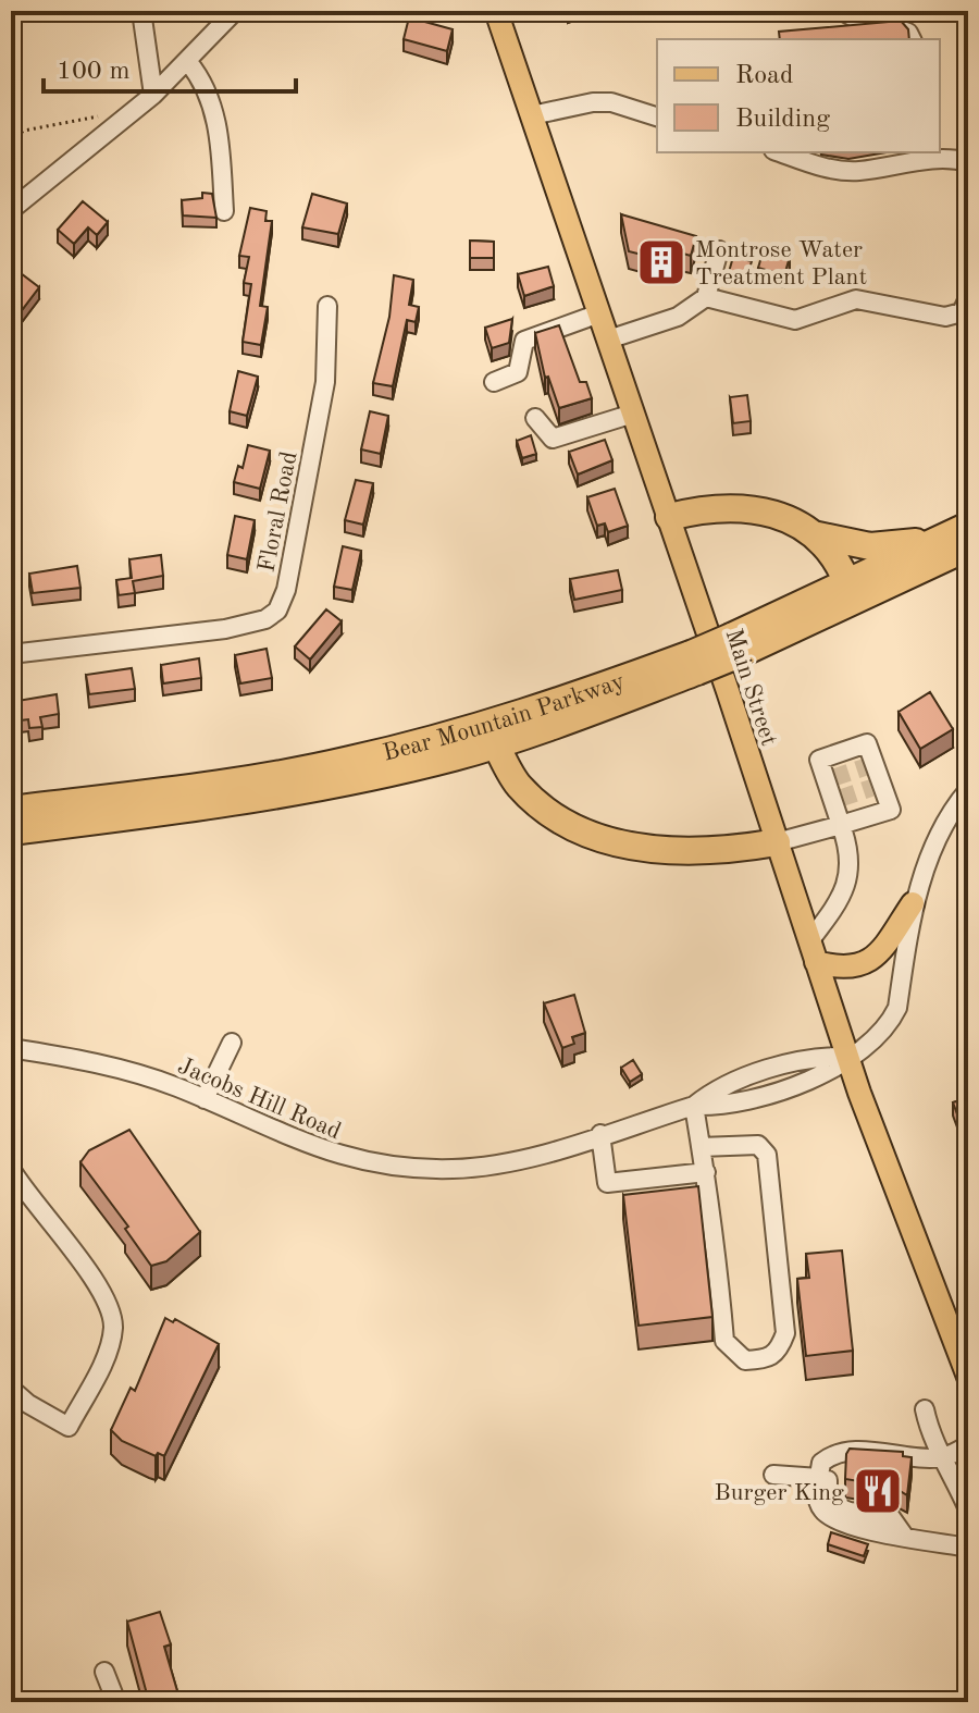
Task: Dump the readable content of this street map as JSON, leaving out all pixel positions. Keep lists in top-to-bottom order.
{
  "streets": {
    "highway": ["Bear Mountain Parkway"],
    "main road": ["Main Street"],
    "street": ["Floral Road", "Jacobs Hill Road"]
  },
  "crossings": [
    ["Main Street", "Jacobs Hill Road"]
  ],
  "places": {
    "building": ["Montrose Water Treatment Plant"],
    "restaurant": ["Burger King"]
  },
  "legend": ["Road", "Building"],
  "scale_bar": "100 m"
}
